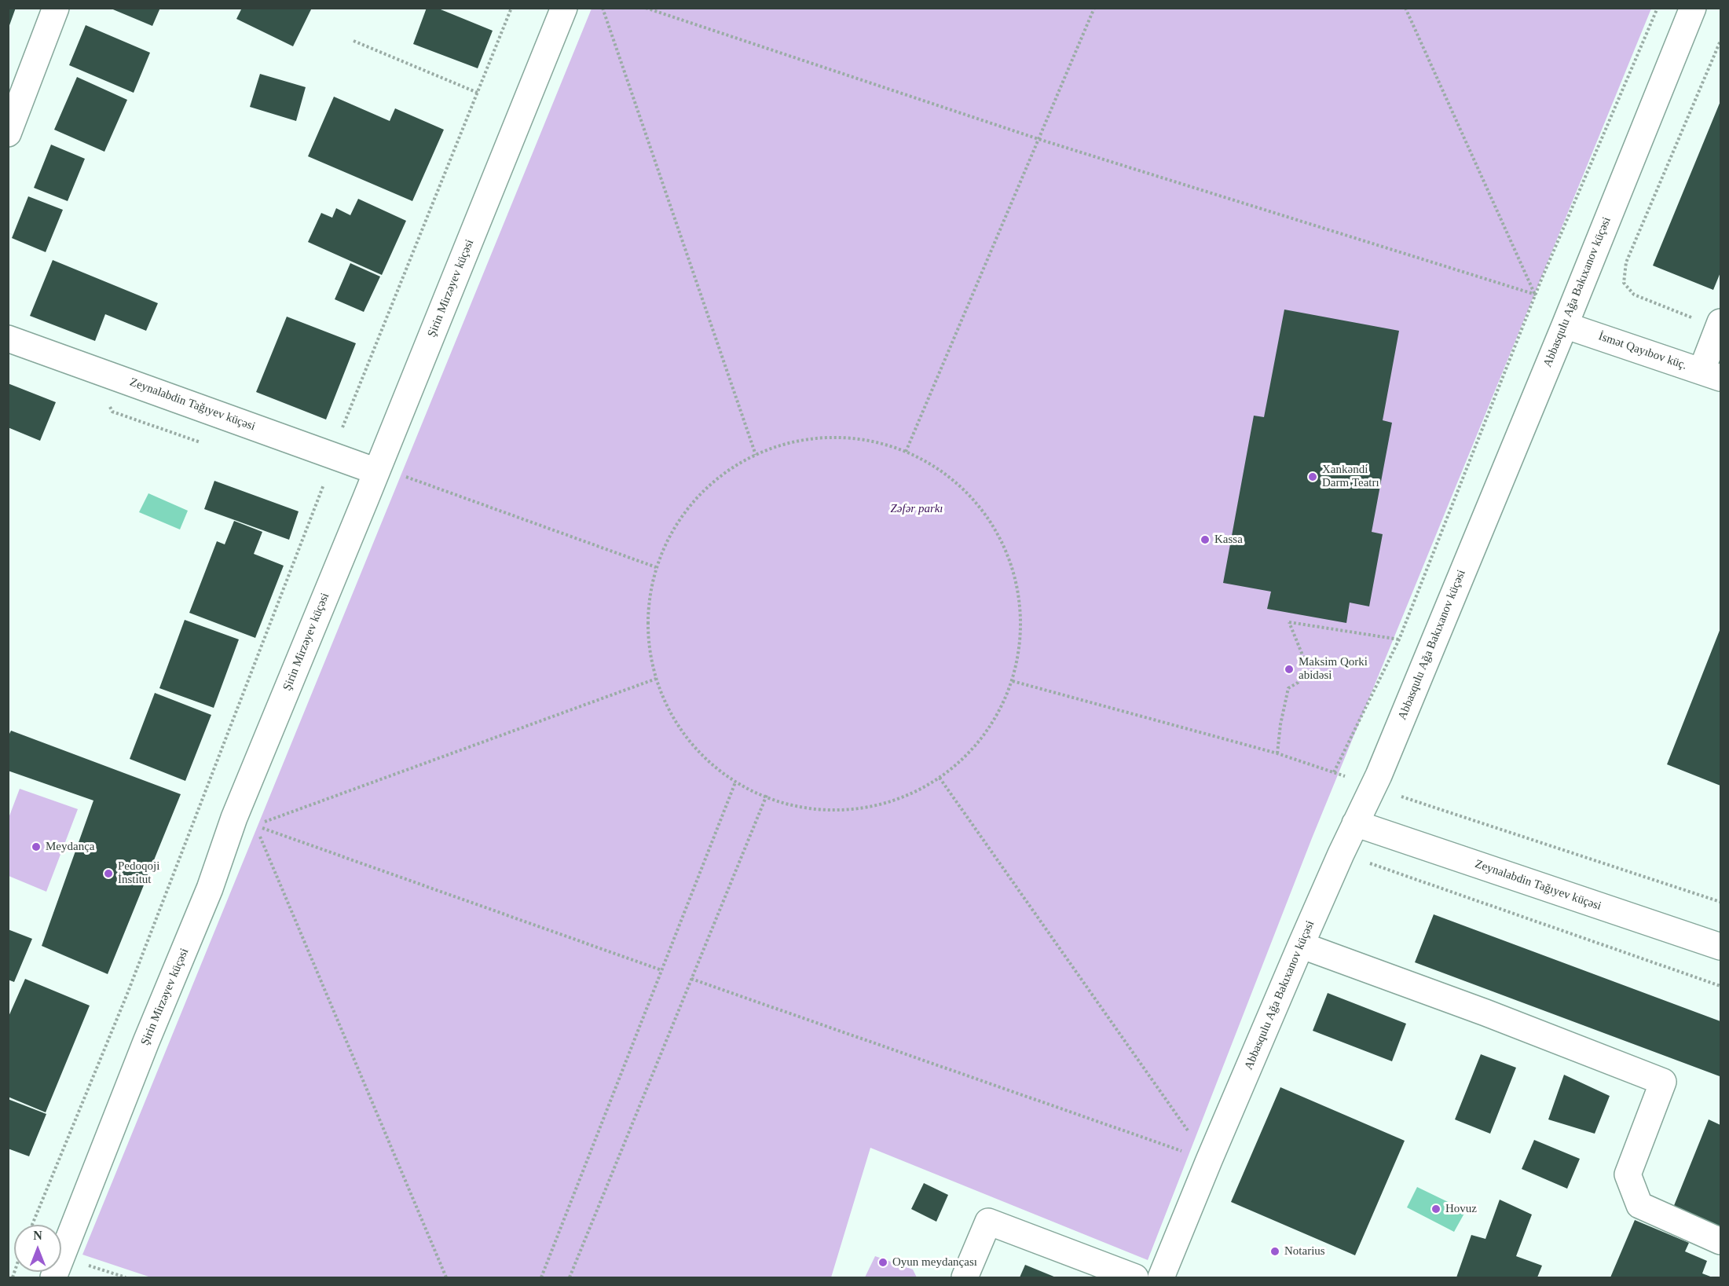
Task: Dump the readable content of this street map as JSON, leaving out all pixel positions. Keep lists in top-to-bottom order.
{
  "streets": {
    "street": [
      "Şirin Mirzəyev küçəsi",
      "Abbasqulu Ağa Bakıxanov küçəsi",
      "İsmət Qayıbov küç.",
      "Zeynalabdin Tağıyev küçəsi"
    ]
  },
  "crossings": [
    ["Şirin Mirzəyev küçəsi", "Zeynalabdin Tağıyev küçəsi"],
    ["Abbasqulu Ağa Bakıxanov küçəsi", "İsmət Qayıbov küç."],
    ["Abbasqulu Ağa Bakıxanov küçəsi", "Zeynalabdin Tağıyev küçəsi"]
  ],
  "parks": ["Zəfər parkı"],
  "places": [
    "Xankəndi Darm Teatrı",
    "Kassa",
    "Maksim Qorki abidəsi",
    "Meydança",
    "Pedoqoji İnstitut",
    "Hovuz",
    "Notarius",
    "Oyun meydançası"
  ],
  "north": "top"
}
